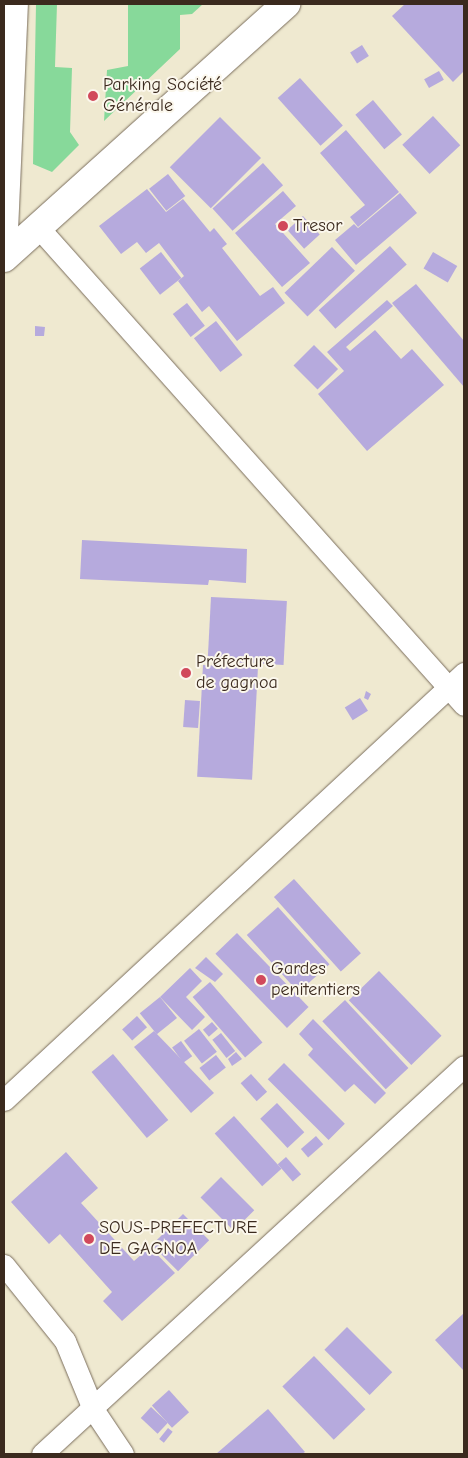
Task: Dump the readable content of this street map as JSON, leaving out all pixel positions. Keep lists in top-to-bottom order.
{
  "places": [
    "Parking Société Générale",
    "Tresor",
    "Préfecture de gagnoa",
    "Gardes penitentiers",
    "SOUS-PREFECTURE DE GAGNOA"
  ]
}
